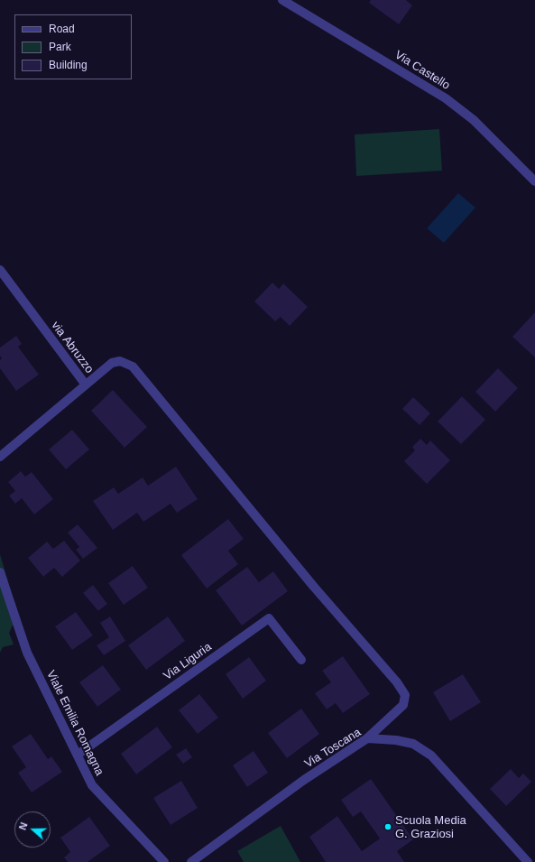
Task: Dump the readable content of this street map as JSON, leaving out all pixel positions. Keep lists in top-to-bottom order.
{
  "streets": {
    "street": [
      "Via Castello",
      "via Abruzzo",
      "Via Liguria",
      "Viale Emilia Romagna",
      "Via Toscana"
    ]
  },
  "crossings": [
    ["Via Liguria", "Viale Emilia Romagna"]
  ],
  "places": ["Scuola Media G. Graziosi"],
  "legend": ["Road", "Park", "Building"],
  "north": "left"
}
